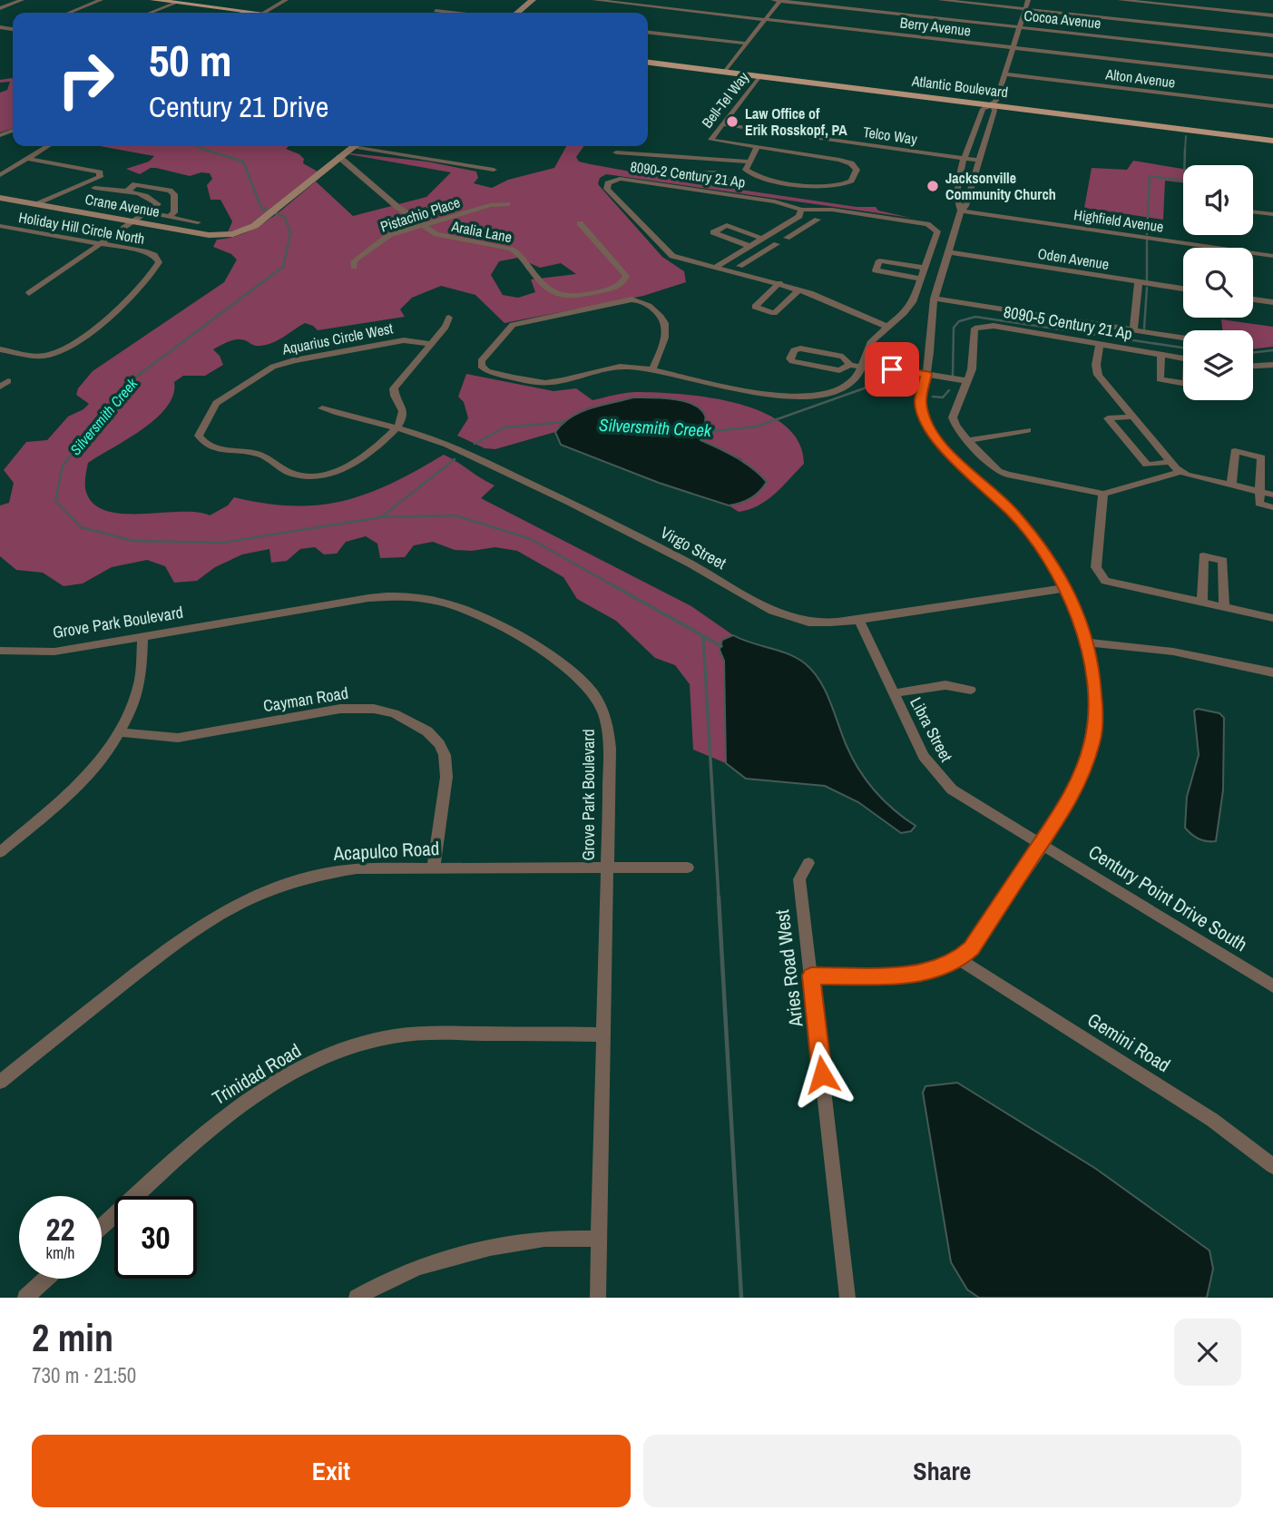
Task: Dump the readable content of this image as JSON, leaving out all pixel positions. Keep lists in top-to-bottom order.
{
  "streets": {
    "main road": ["Atlantic Boulevard"],
    "street": [
      "Cocoa Avenue",
      "Berry Avenue",
      "Alton Avenue",
      "Bell-Tel Way",
      "Telco Way",
      "8090-2 Century 21 Ap",
      "Crane Avenue",
      "Pistachio Place",
      "Highfield Avenue",
      "Holiday Hill Circle North",
      "Aralia Lane",
      "Oden Avenue",
      "8090-5 Century 21 Ap",
      "Aquarius Circle West",
      "Virgo Street",
      "Grove Park Boulevard",
      "Cayman Road",
      "Libra Street",
      "Acapulco Road",
      "Century Point Drive South",
      "Aries Road West",
      "Gemini Road",
      "Trinidad Road"
    ]
  },
  "crossings": [
    ["Atlantic Boulevard", "Bell-Tel Way"],
    ["Bell-Tel Way", "Telco Way"],
    ["Crane Avenue", "Aralia Lane"],
    ["Pistachio Place", "Aralia Lane"],
    ["Aquarius Circle West", "Virgo Street"],
    ["Virgo Street", "Libra Street"],
    ["Grove Park Boulevard", "Acapulco Road"],
    ["Grove Park Boulevard", "Trinidad Road"],
    ["Cayman Road", "Acapulco Road"],
    ["Libra Street", "Century Point Drive South"]
  ],
  "water": ["Silversmith Creek"],
  "places": ["Law Office of Erik Rosskopf, PA", "Jacksonville Community Church"],
  "page": {
    "turn": ["50 m", "Century 21 Drive"],
    "speed": "22 km/h",
    "limit": "30",
    "heading": ["2 min", "730 m · 21:50"],
    "buttons": ["Exit", "Share"]
  }
}
